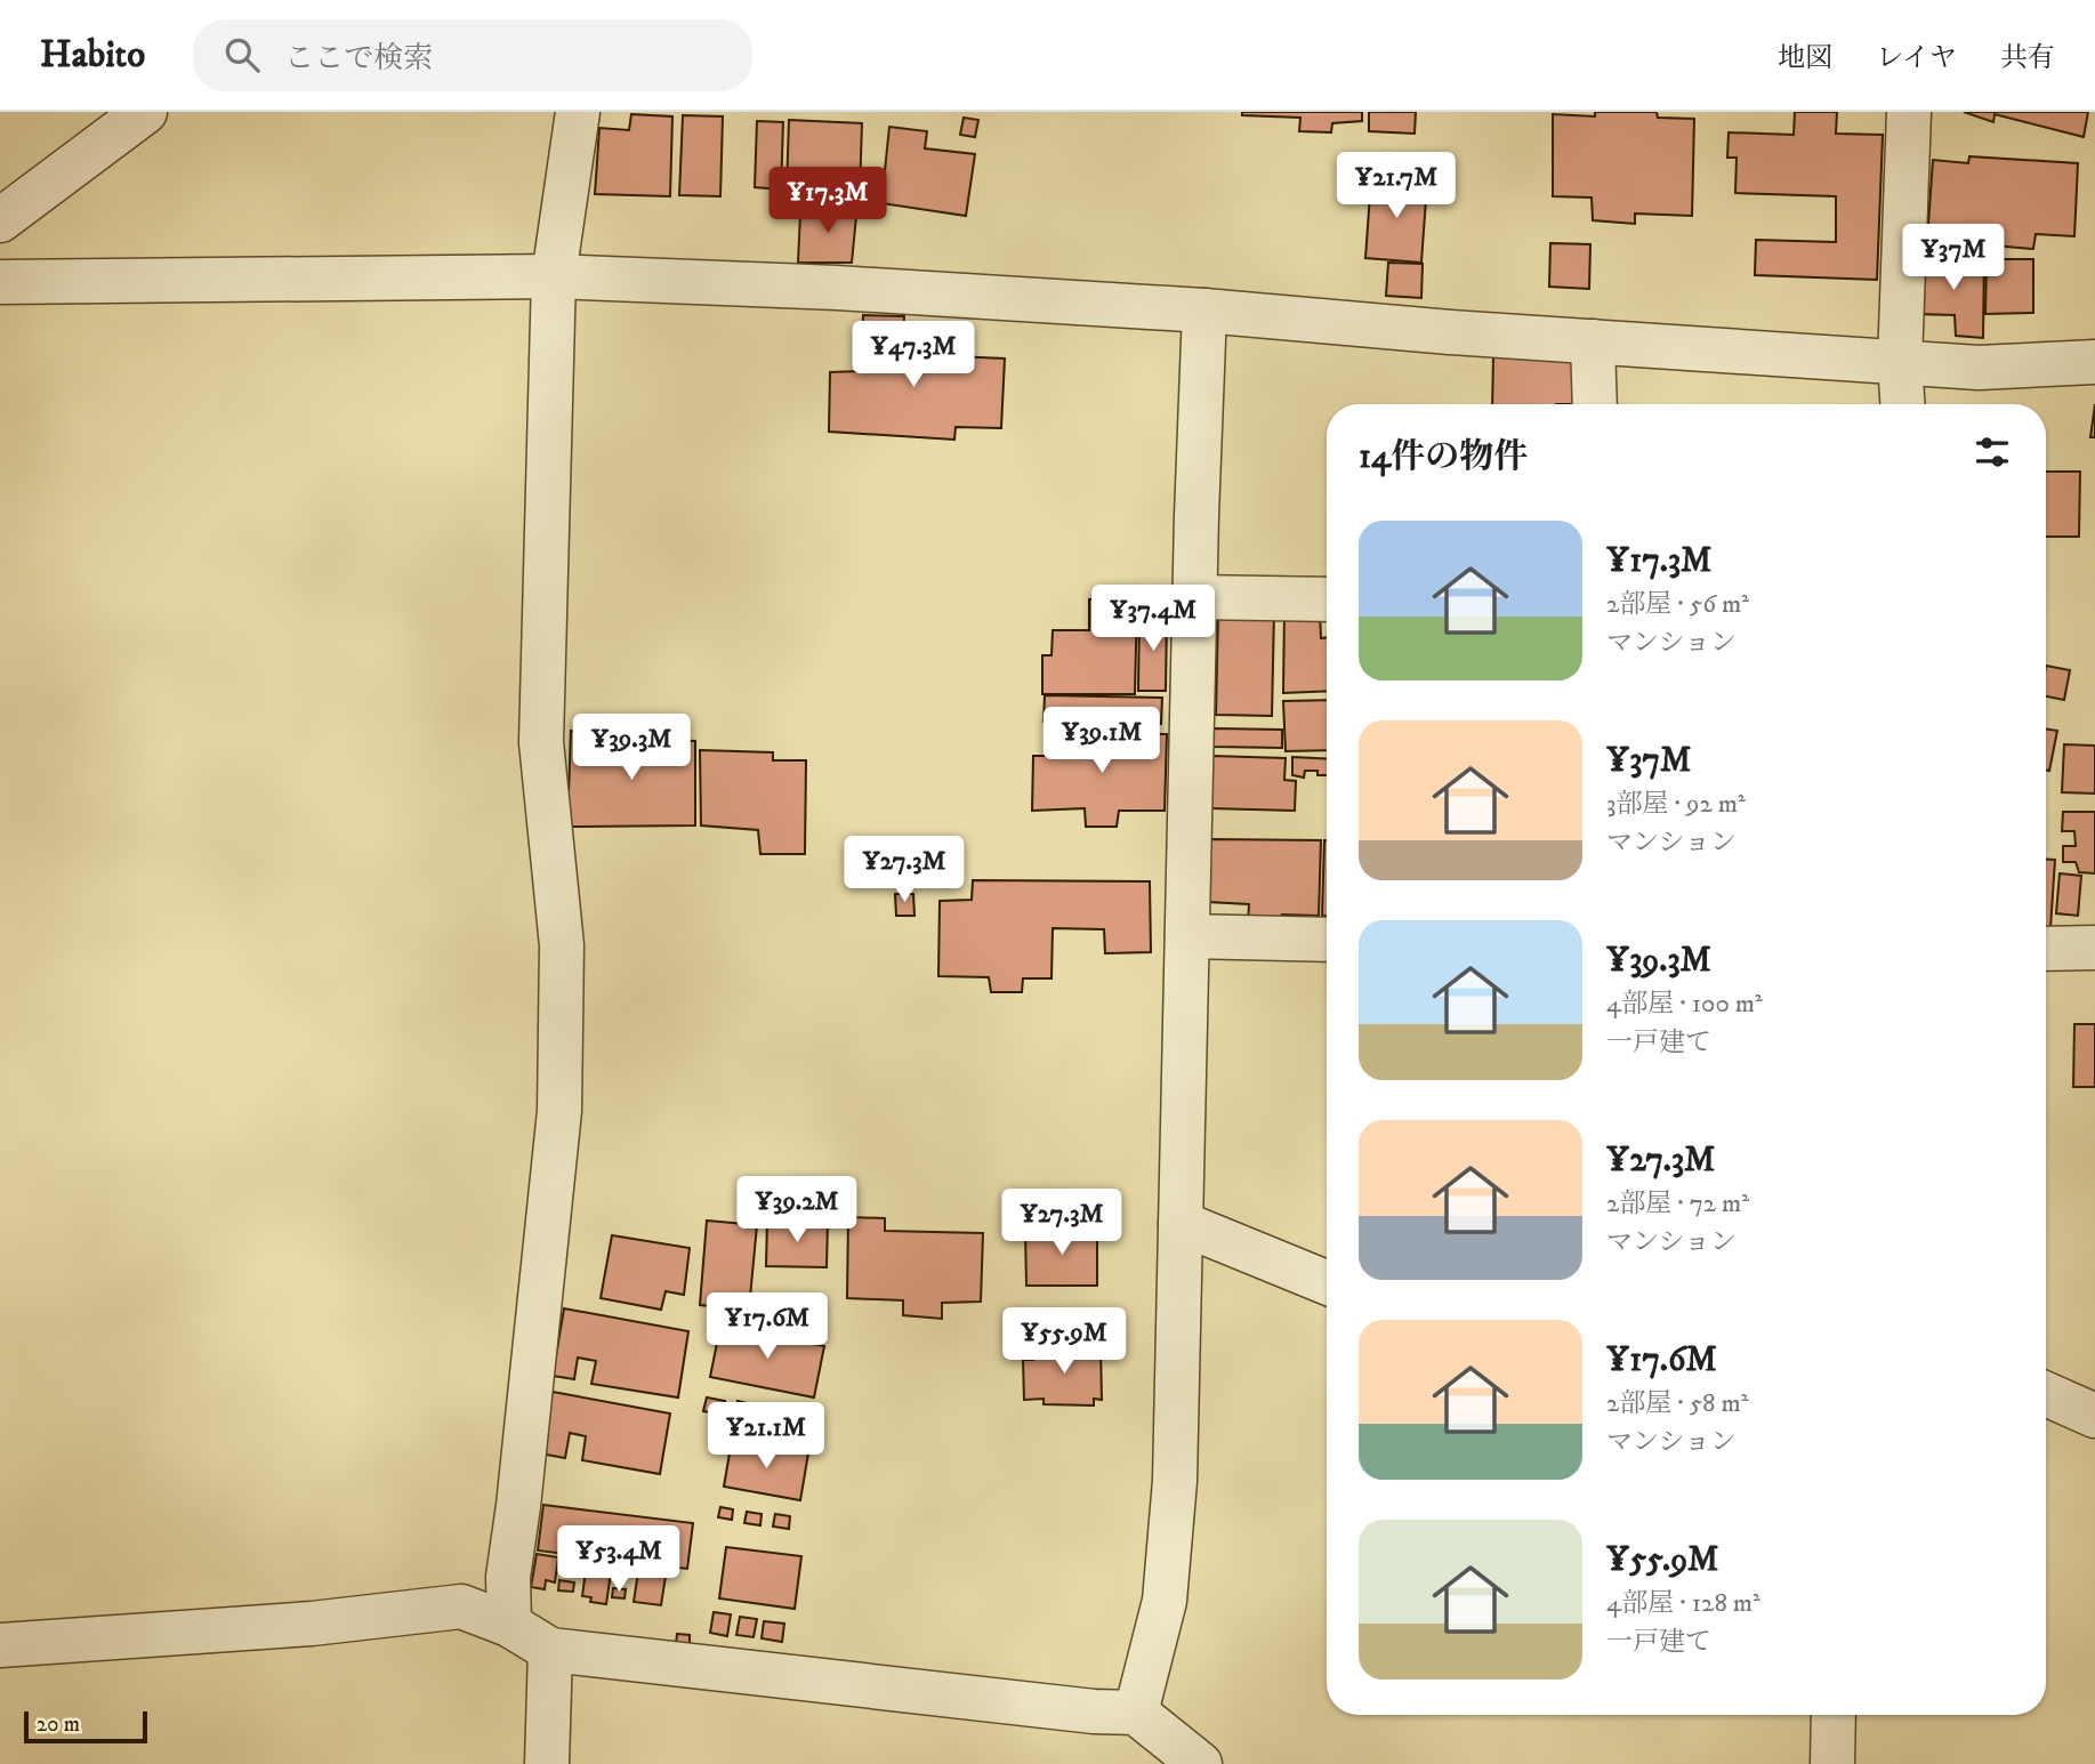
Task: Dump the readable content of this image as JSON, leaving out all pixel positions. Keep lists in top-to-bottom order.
{
  "scale_bar": "20 m",
  "page": {
    "header": "Habito",
    "search": "ここで検索",
    "nav": ["地図", "レイヤ", "共有"],
    "price": [
      "¥21.7M",
      "¥17.3M",
      "¥37M",
      "¥47.3M",
      "¥37.4M",
      "¥39.1M",
      "¥39.3M",
      "¥27.3M",
      "¥39.2M",
      "¥27.3M",
      "¥17.6M",
      "¥55.9M",
      "¥21.1M",
      "¥53.4M"
    ],
    "heading": "14件の物件",
    "list": [
      {
        "name": "¥17.3M",
        "note": "2部屋 · 56 m² · マンション"
      },
      {
        "name": "¥37M",
        "note": "3部屋 · 92 m² · マンション"
      },
      {
        "name": "¥39.3M",
        "note": "4部屋 · 100 m² · 一戸建て"
      },
      {
        "name": "¥27.3M",
        "note": "2部屋 · 72 m² · マンション"
      },
      {
        "name": "¥17.6M",
        "note": "2部屋 · 58 m² · マンション"
      },
      {
        "name": "¥55.9M",
        "note": "4部屋 · 128 m² · 一戸建て"
      }
    ],
    "scale": "20 m"
  }
}
